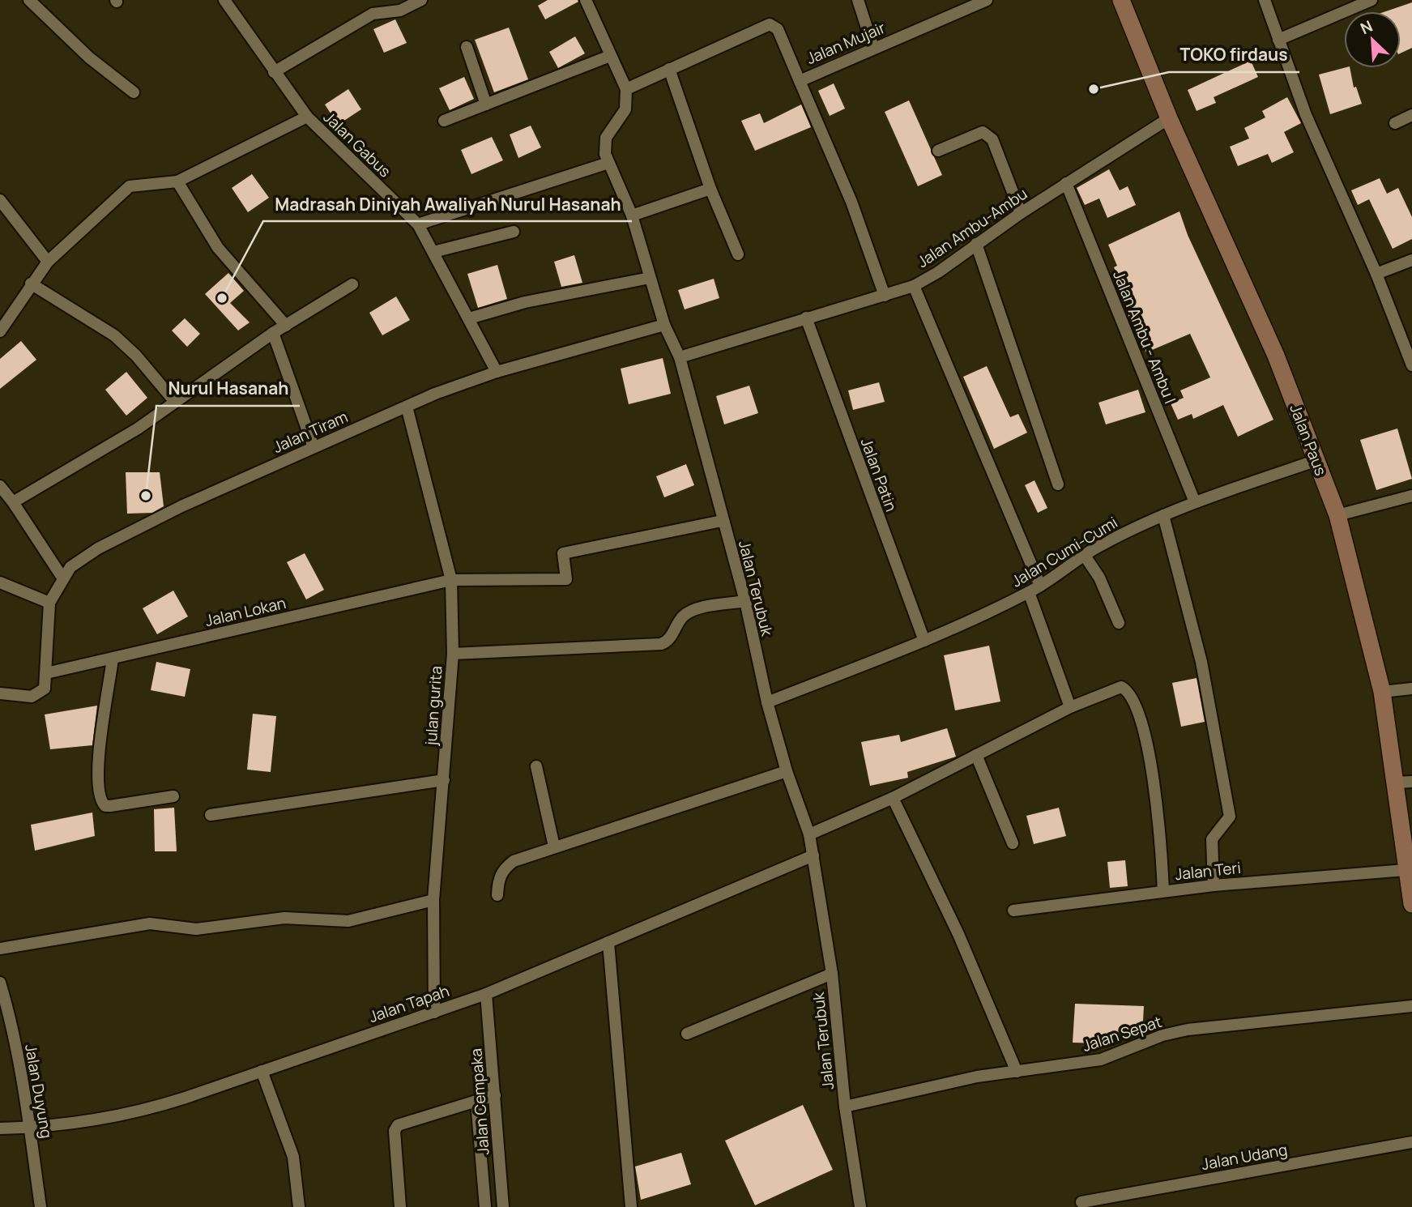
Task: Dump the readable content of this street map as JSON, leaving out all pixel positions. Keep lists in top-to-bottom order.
{
  "streets": {
    "main road": ["Jalan Paus"],
    "street": [
      "Jalan Mujair",
      "Jalan Gabus",
      "Jalan Ambu-Ambu",
      "Jalan Ambu - Ambu I",
      "Jalan Tiram",
      "Jalan Patin",
      "Jalan Cumi-Cumi",
      "Jalan Terubuk",
      "Jalan Lokan",
      "julan gurita",
      "Jalan Teri",
      "Jalan Tapah",
      "Jalan Sepat",
      "Jalan Duyung",
      "Jalan Cempaka",
      "Jalan Udang"
    ]
  },
  "crossings": [
    ["Jalan Mujair", "Jalan Terubuk"],
    ["Jalan Gabus", "Jalan Tiram"],
    ["Jalan Ambu-Ambu", "Jalan Ambu - Ambu I"],
    ["Jalan Ambu-Ambu", "Jalan Paus"],
    ["Jalan Ambu-Ambu", "Jalan Patin"],
    ["Jalan Ambu-Ambu", "Jalan Terubuk"],
    ["Jalan Ambu - Ambu I", "Jalan Cumi-Cumi"],
    ["Jalan Tiram", "Jalan Terubuk"],
    ["Jalan Tiram", "julan gurita"],
    ["Jalan Paus", "Jalan Cumi-Cumi"],
    ["Jalan Paus", "Jalan Teri"],
    ["Jalan Patin", "Jalan Cumi-Cumi"],
    ["Jalan Cumi-Cumi", "Jalan Terubuk"],
    ["Jalan Terubuk", "Jalan Lokan"],
    ["Jalan Terubuk", "Jalan Tapah"],
    ["Jalan Terubuk", "Jalan Sepat"],
    ["Jalan Lokan", "julan gurita"],
    ["julan gurita", "Jalan Tapah"],
    ["Jalan Tapah", "Jalan Duyung"],
    ["Jalan Tapah", "Jalan Cempaka"]
  ],
  "places": ["TOKO firdaus", "Madrasah Diniyah Awaliyah Nurul Hasanah", "Nurul Hasanah"],
  "north": "top left"
}
